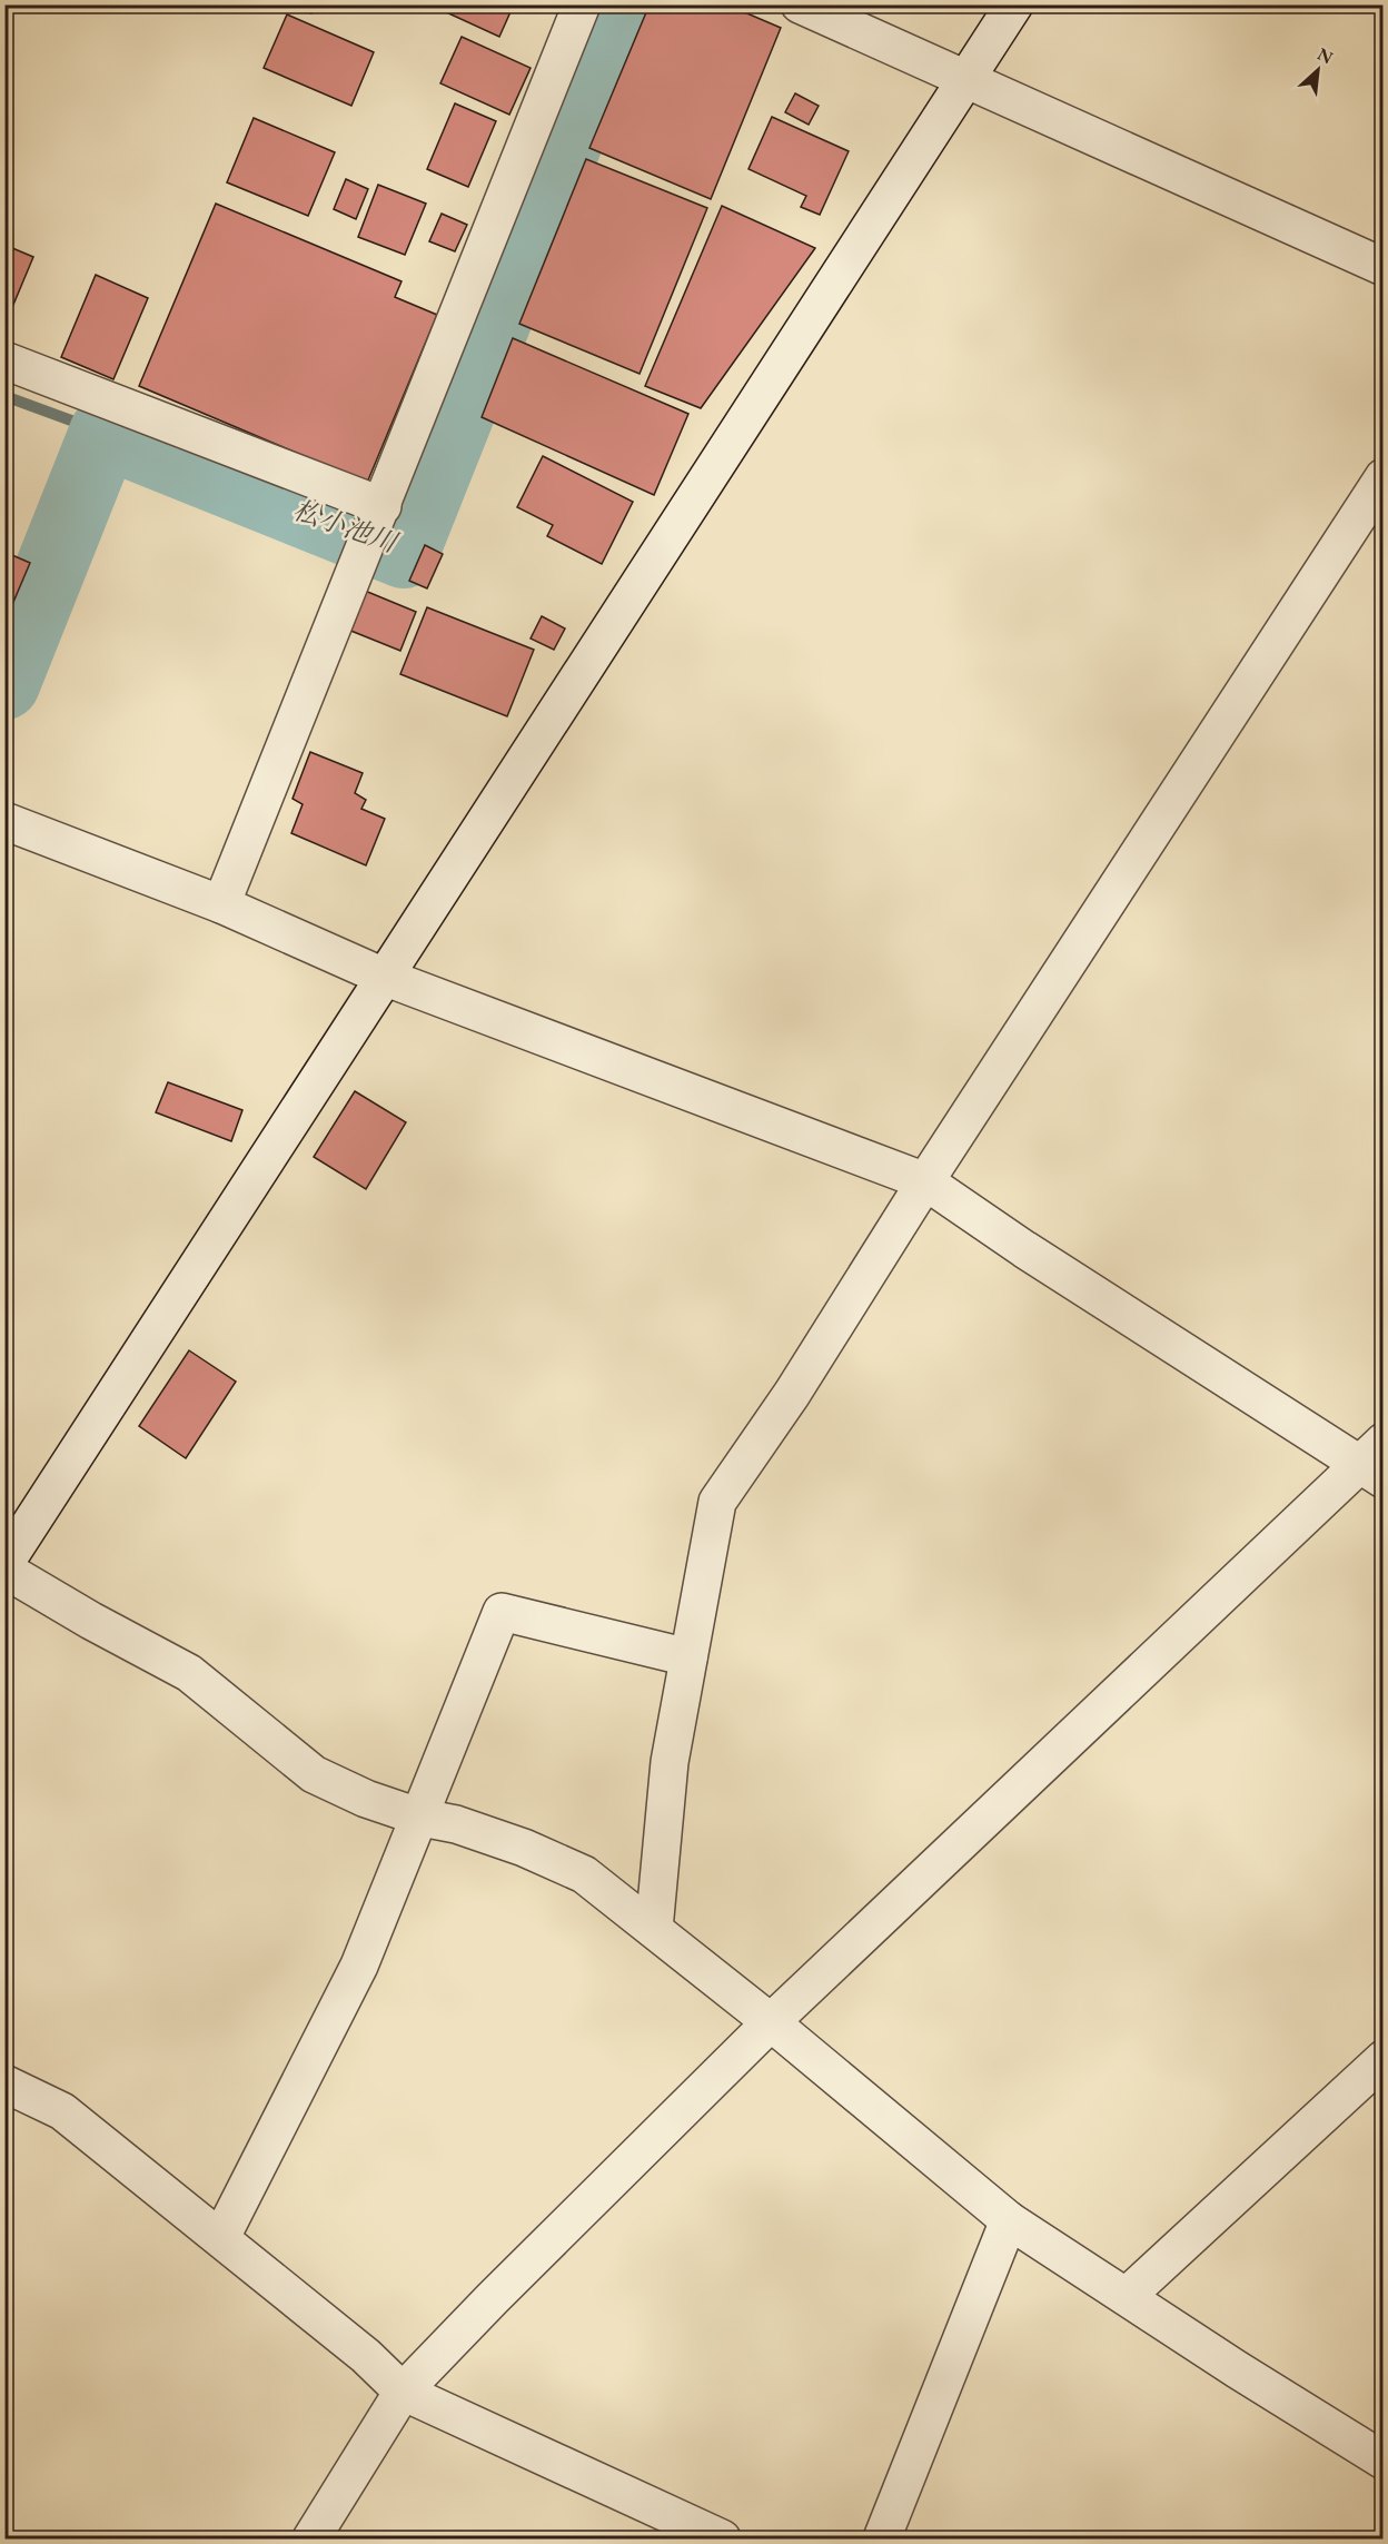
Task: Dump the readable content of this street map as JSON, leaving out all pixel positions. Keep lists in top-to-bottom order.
{
  "water": ["松小池川"],
  "north": "top right"
}
